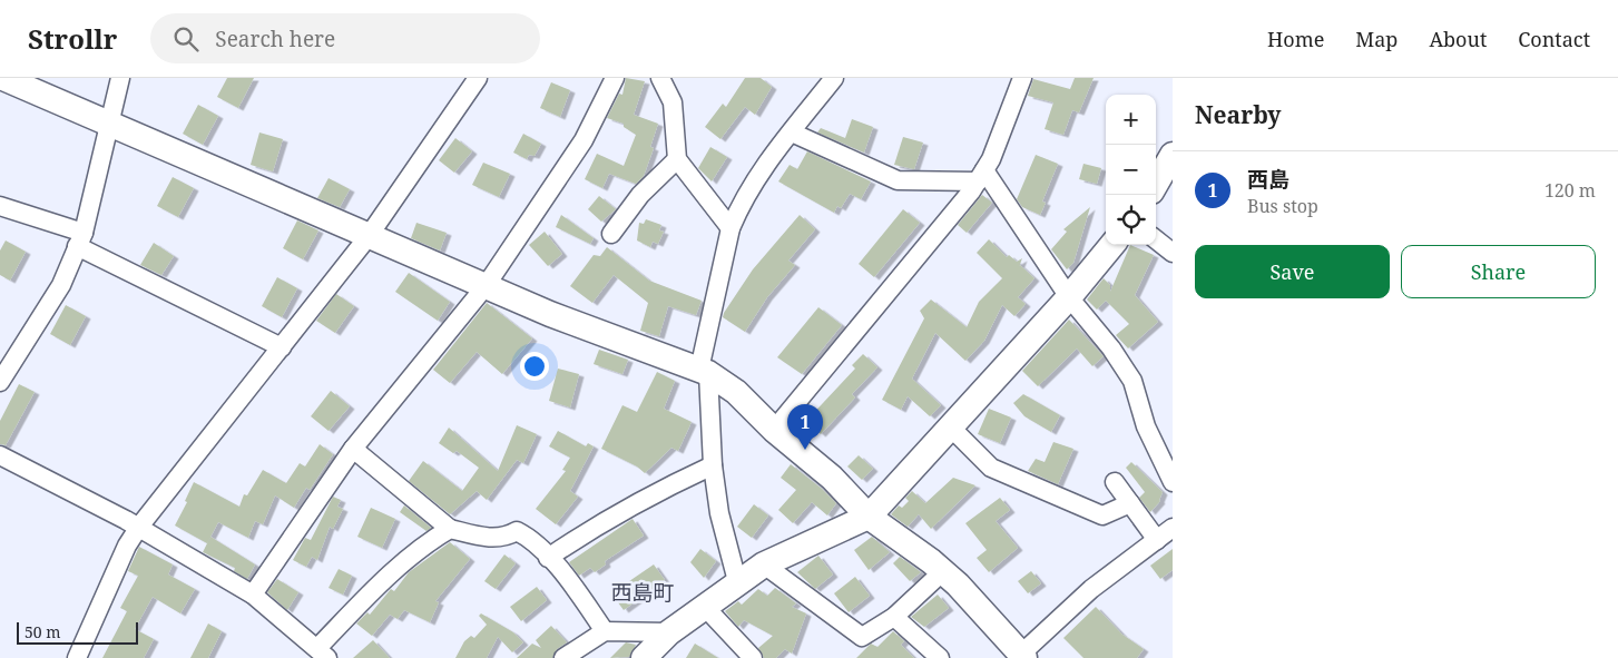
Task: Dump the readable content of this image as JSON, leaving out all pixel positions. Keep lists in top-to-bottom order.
{
  "districts": ["西島町"],
  "scale_bar": "50 m",
  "page": {
    "header": "Strollr",
    "search": "Search here",
    "nav": [
      "Home",
      "Map",
      "About",
      "Contact"
    ],
    "heading": "Nearby",
    "map_buttons": ["+", "−"],
    "list": [
      {
        "mark": "1",
        "name": "西島",
        "note": "Bus stop",
        "value": "120 m"
      }
    ],
    "buttons": ["Save", "Share"],
    "pins": "1",
    "scale": "50 m"
  }
}
